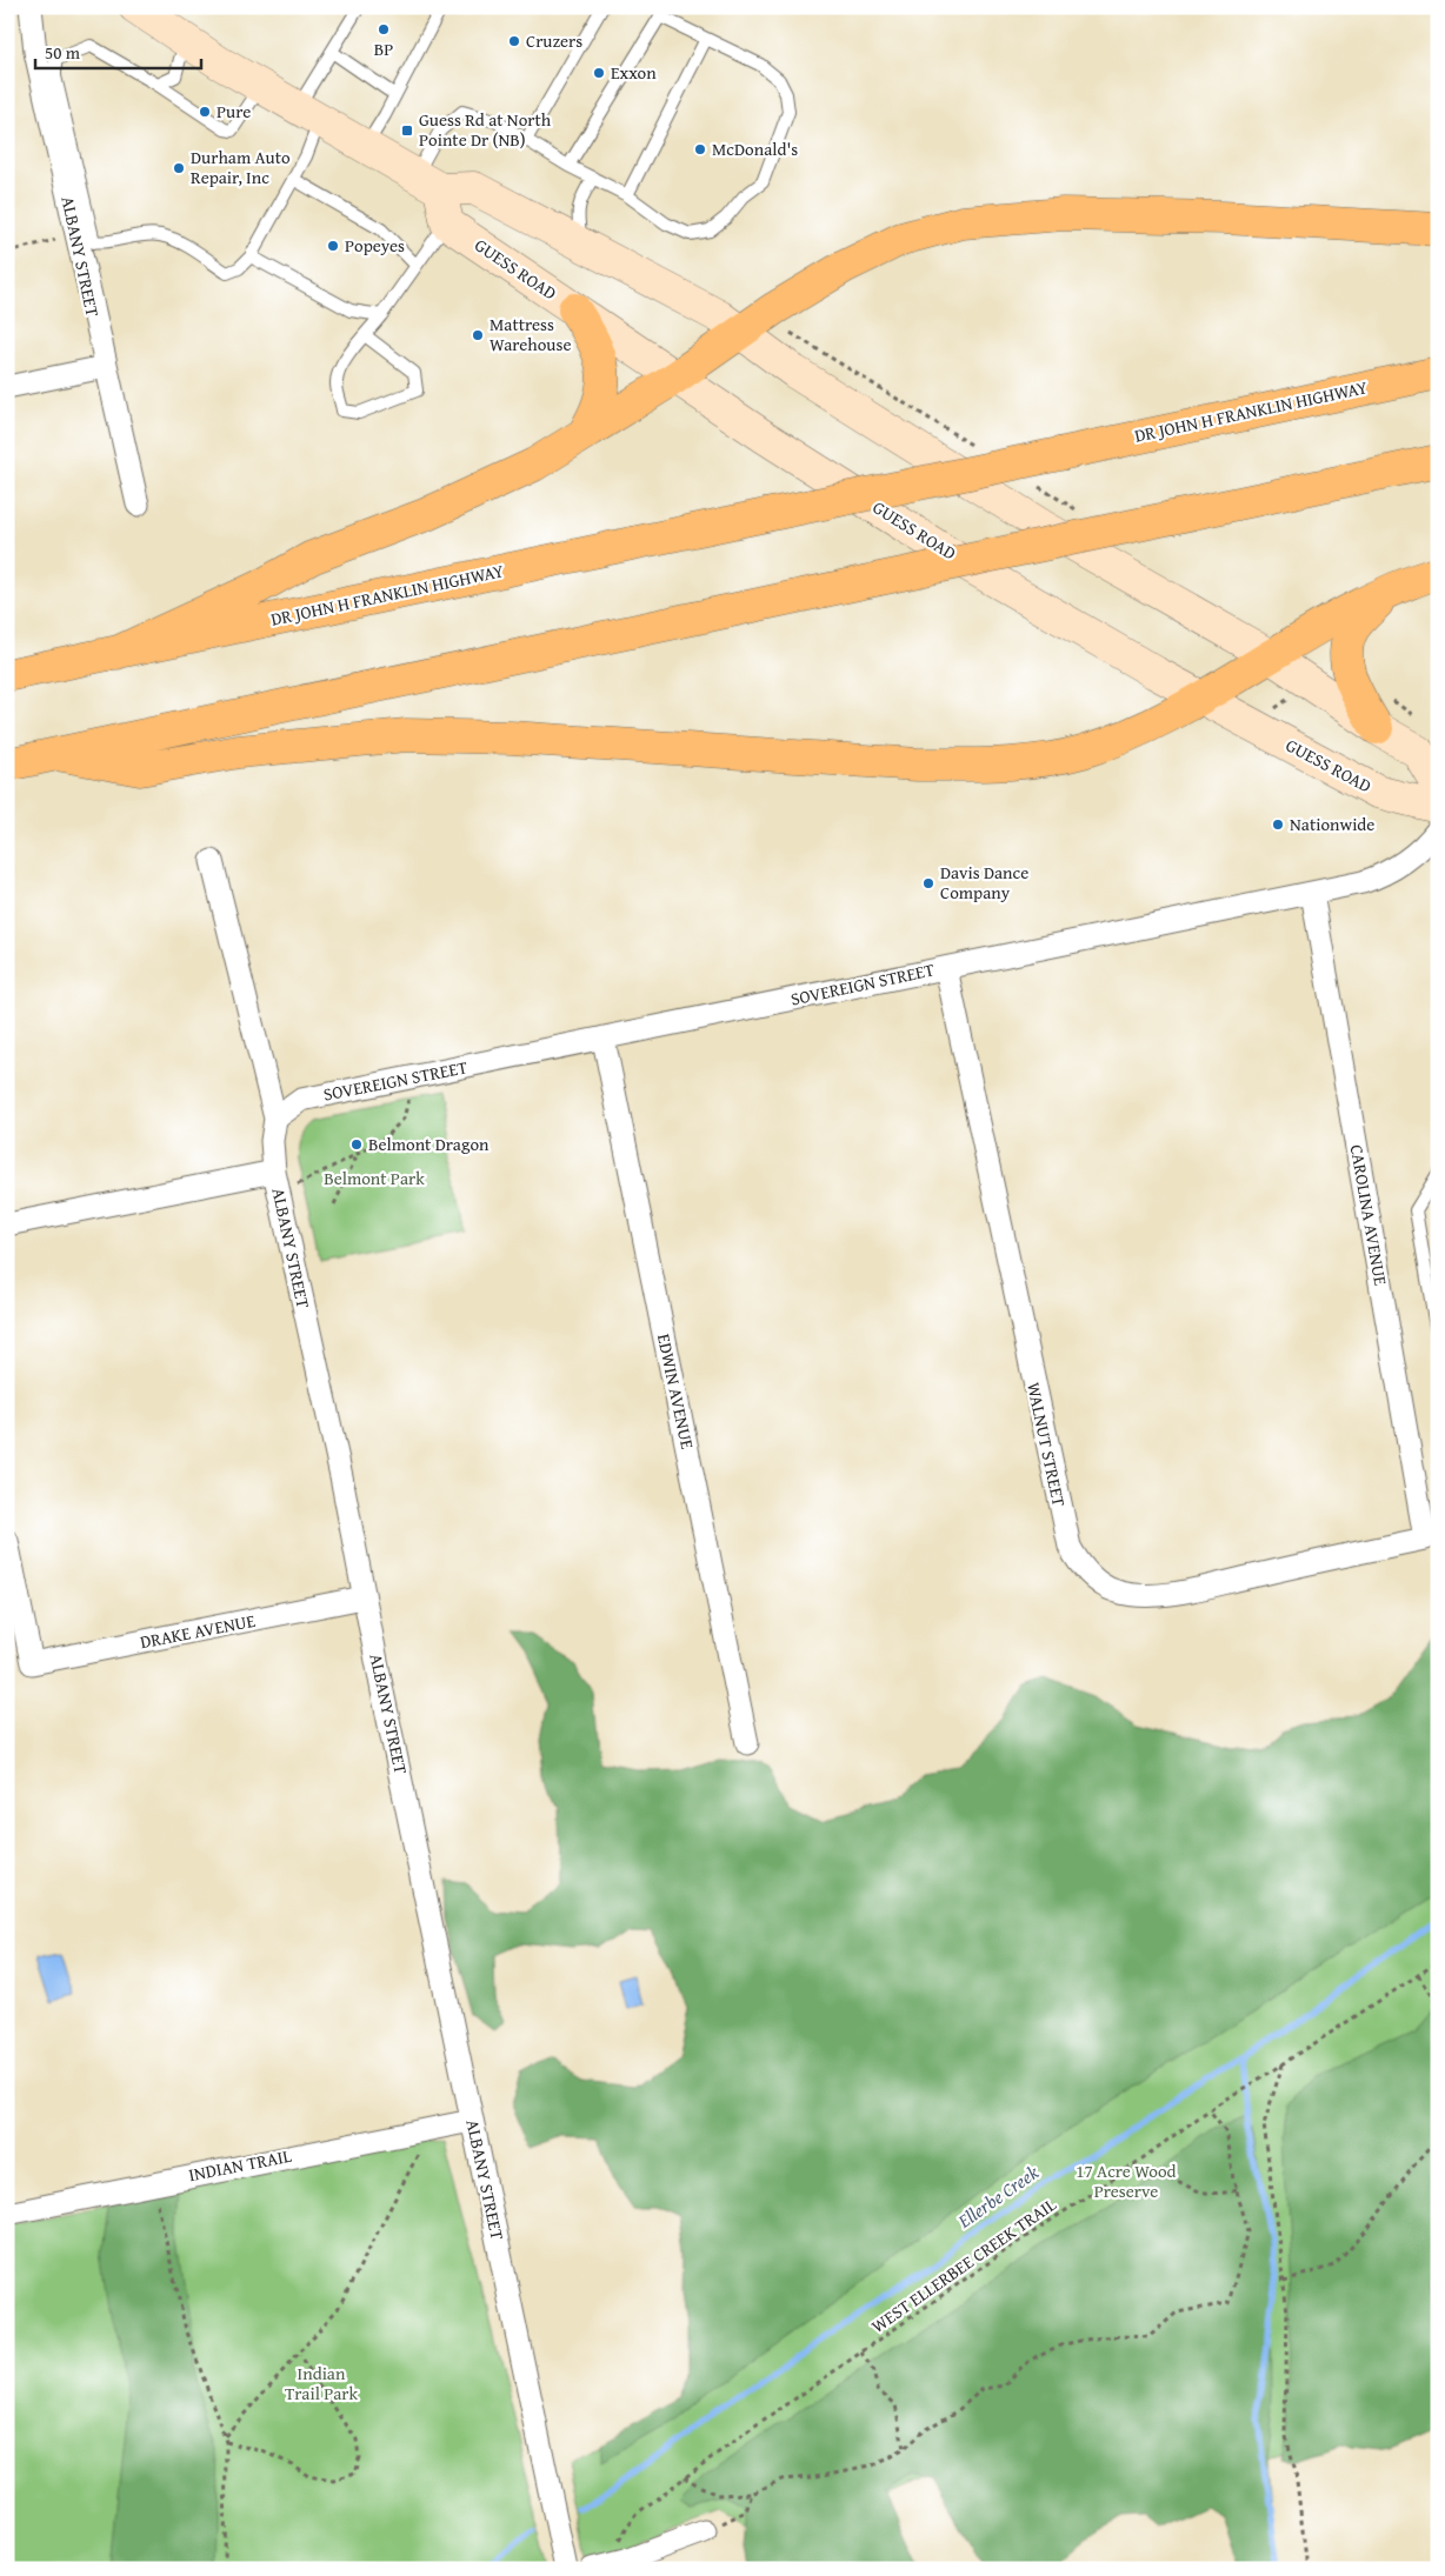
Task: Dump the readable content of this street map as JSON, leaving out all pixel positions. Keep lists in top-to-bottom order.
{
  "streets": {
    "highway": ["DR JOHN H FRANKLIN HIGHWAY"],
    "main road": ["GUESS ROAD"],
    "street": [
      "ALBANY STREET",
      "SOVEREIGN STREET",
      "CAROLINA AVENUE",
      "EDWIN AVENUE",
      "WALNUT STREET",
      "DRAKE AVENUE",
      "INDIAN TRAIL"
    ],
    "path": ["WEST ELLERBEE CREEK TRAIL"]
  },
  "crossings": [
    ["ALBANY STREET", "SOVEREIGN STREET"],
    ["ALBANY STREET", "DRAKE AVENUE"],
    ["ALBANY STREET", "INDIAN TRAIL"],
    ["SOVEREIGN STREET", "CAROLINA AVENUE"],
    ["SOVEREIGN STREET", "EDWIN AVENUE"],
    ["SOVEREIGN STREET", "WALNUT STREET"],
    ["CAROLINA AVENUE", "WALNUT STREET"]
  ],
  "water": ["Ellerbe Creek"],
  "parks": ["Belmont Park", "17 Acre Wood Preserve", "Indian Trail Park"],
  "places": {
    "other": [
      "BP",
      "Cruzers",
      "Exxon",
      "Pure",
      "McDonald's",
      "Durham Auto Repair, Inc",
      "Popeyes",
      "Mattress Warehouse",
      "Nationwide",
      "Davis Dance Company",
      "Belmont Dragon"
    ],
    "transit": ["Guess Rd at North Pointe Dr (NB)"]
  },
  "scale_bar": "50 m"
}
